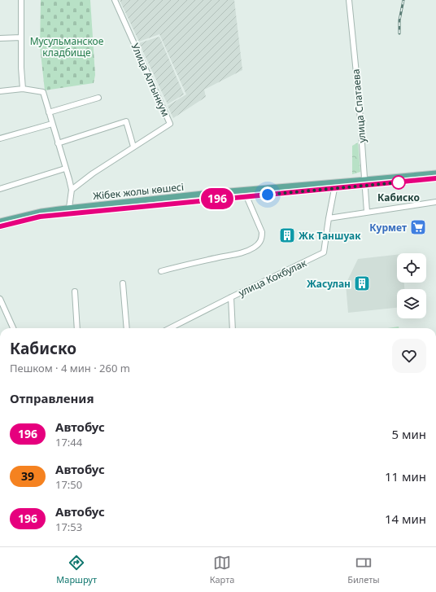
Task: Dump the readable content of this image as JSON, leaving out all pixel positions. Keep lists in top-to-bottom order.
{
  "streets": {
    "main road": ["Жібек жолы көшесі"],
    "street": ["Улица Алтынкум", "улица Спатаева", "улица Кокбулак"]
  },
  "crossings": [
    ["улица Спатаева", "Жібек жолы көшесі"],
    ["Жібек жолы көшесі", "улица Кокбулак"]
  ],
  "parks": ["Мусульманское кладбище"],
  "places": {
    "other": ["Кабиско"],
    "supermarket": ["Курмет"],
    "building": ["Жк Таншуак", "Жасулан"]
  },
  "lines": ["bus line 196"],
  "page": {
    "on_map": "196",
    "heading": [
      ["Кабиско", "Пешком · 4 мин · 260 m"],
      "Отправления"
    ],
    "list": [
      {
        "mark": "196",
        "name": "Автобус",
        "note": "17:44",
        "value": "5 мин"
      },
      {
        "mark": "39",
        "name": "Автобус",
        "note": "17:50",
        "value": "11 мин"
      },
      {
        "mark": "196",
        "name": "Автобус",
        "note": "17:53",
        "value": "14 мин"
      }
    ],
    "tabs": ["Маршрут", "Карта", "Билеты"]
  }
}
